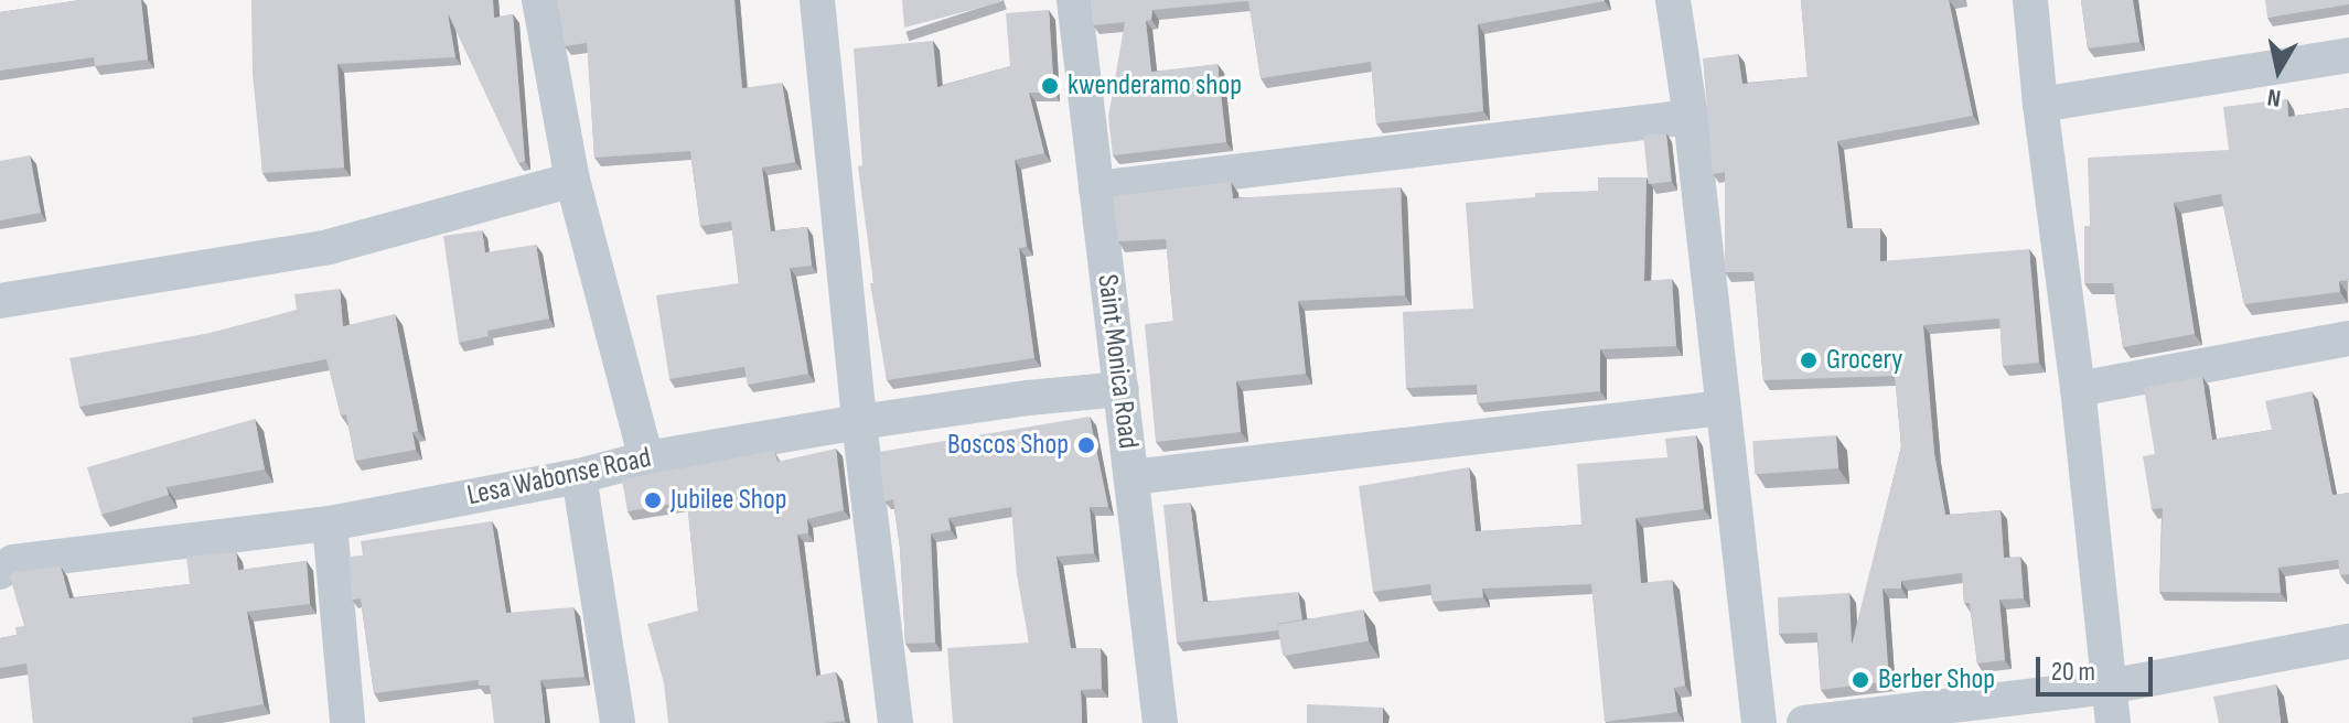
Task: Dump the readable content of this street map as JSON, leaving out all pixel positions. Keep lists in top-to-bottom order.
{
  "streets": {
    "street": ["Saint Monica Road", "Lesa Wabonse Road"]
  },
  "crossings": [
    ["Saint Monica Road", "Lesa Wabonse Road"]
  ],
  "places": [
    "kwenderamo shop",
    "Grocery",
    "Boscos Shop",
    "Jubilee Shop",
    "Berber Shop"
  ],
  "scale_bar": "20 m",
  "north": "bottom"
}
